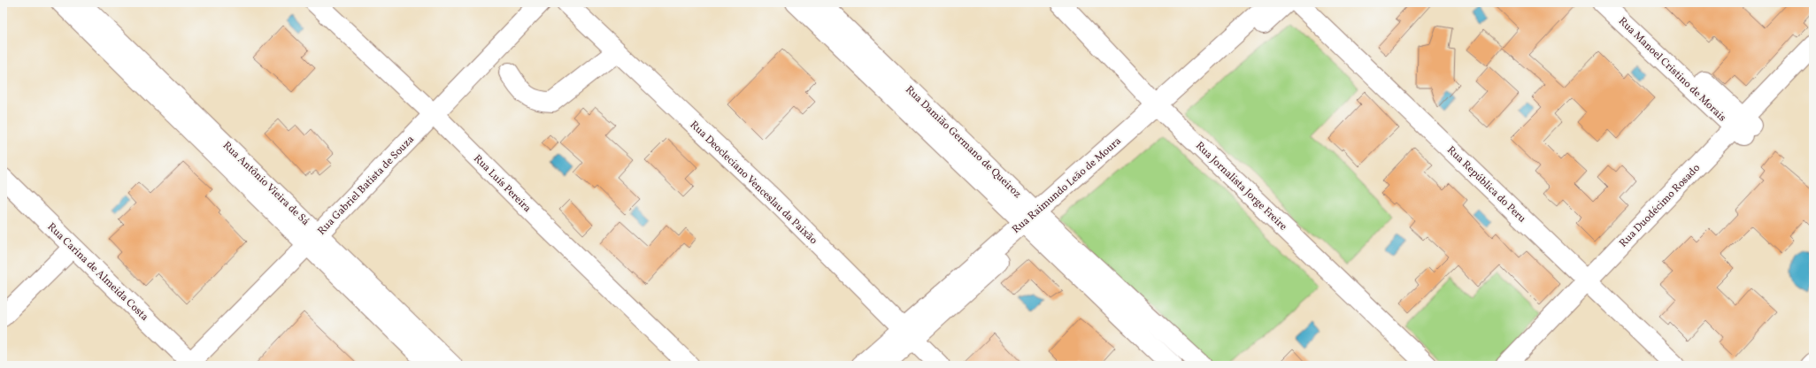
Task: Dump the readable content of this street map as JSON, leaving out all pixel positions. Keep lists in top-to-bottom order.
{
  "streets": {
    "street": [
      "Rua Manoel Cristino de Morais",
      "Rua Damião Germano de Queiroz",
      "Rua Deocleciano Venceslau da Paixão",
      "Rua Antônio Vieira de Sá",
      "Rua Luís Pereira",
      "Rua República do Peru",
      "Rua Gabriel Batista de Souza",
      "Rua Raimundo Leão de Moura",
      "Rua Jornalista Jorge Freire",
      "Rua Duodécimo Rosado",
      "Rua Carina de Almeida Costa"
    ]
  },
  "crossings": [
    ["Rua Manoel Cristino de Morais", "Rua Duodécimo Rosado"],
    ["Rua Damião Germano de Queiroz", "Rua Raimundo Leão de Moura"],
    ["Rua Deocleciano Venceslau da Paixão", "Rua Raimundo Leão de Moura"],
    ["Rua Antônio Vieira de Sá", "Rua Gabriel Batista de Souza"],
    ["Rua Luís Pereira", "Rua Gabriel Batista de Souza"],
    ["Rua República do Peru", "Rua Duodécimo Rosado"],
    ["Rua Gabriel Batista de Souza", "Rua Carina de Almeida Costa"],
    ["Rua Raimundo Leão de Moura", "Rua Jornalista Jorge Freire"]
  ]
}
